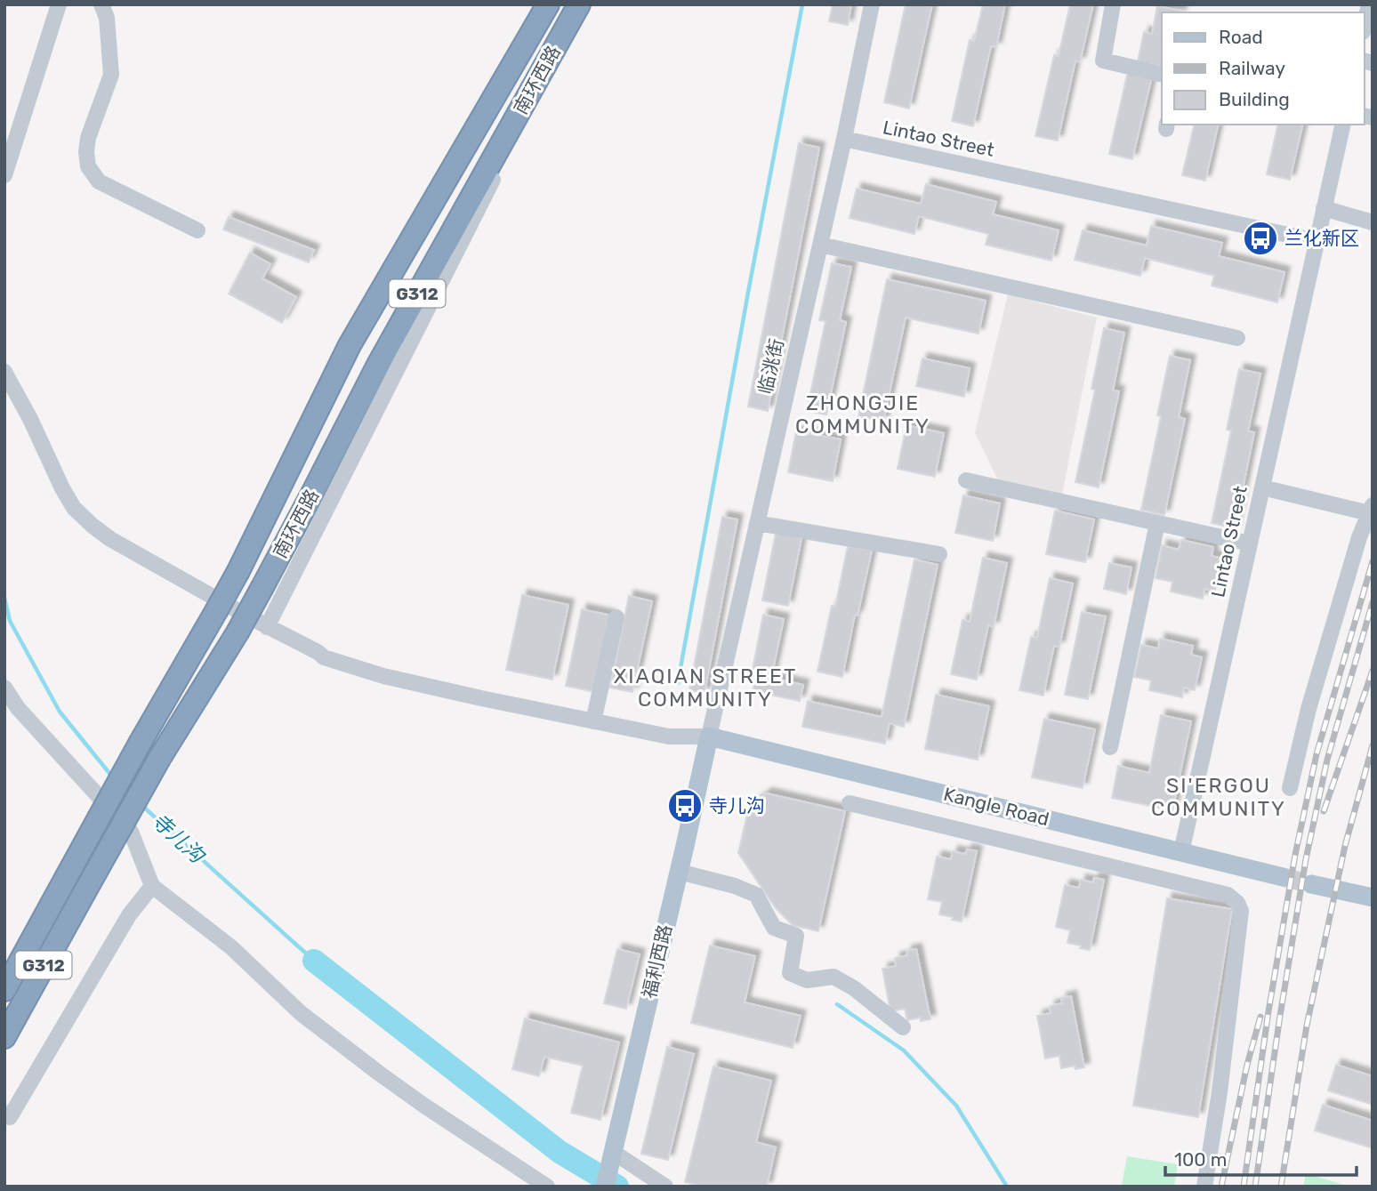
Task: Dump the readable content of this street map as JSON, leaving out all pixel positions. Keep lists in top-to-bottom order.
{
  "streets": {
    "highway": ["南环西路", "G312"],
    "main road": ["Kangle Road", "福利西路"],
    "street": ["Lintao Street", "临洮街"]
  },
  "crossings": [
    ["Lintao Street", "临洮街"],
    ["Lintao Street", "Kangle Road"],
    ["临洮街", "Kangle Road"],
    ["临洮街", "福利西路"],
    ["Kangle Road", "福利西路"]
  ],
  "districts": ["ZHONGJIE COMMUNITY", "XIAQIAN STREET COMMUNITY", "SI'ERGOU COMMUNITY"],
  "water": ["寺儿沟"],
  "places": {
    "bus stop": ["兰化新区", "寺儿沟"]
  },
  "legend": ["Road", "Railway", "Building"],
  "scale_bar": "100 m"
}
